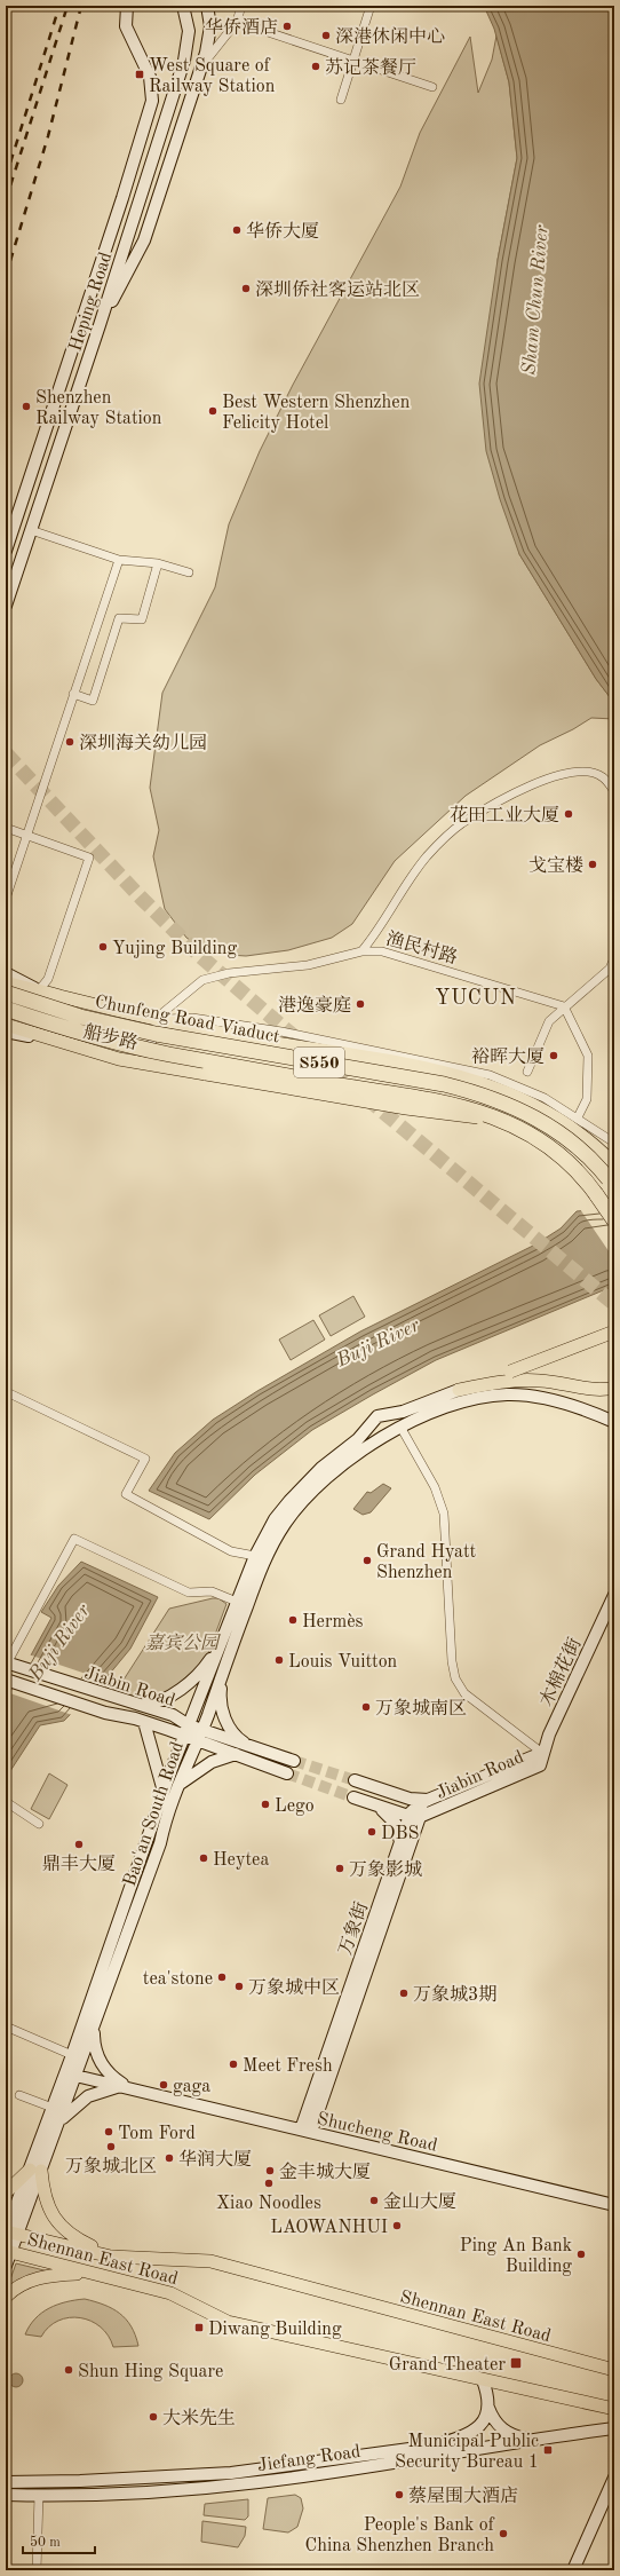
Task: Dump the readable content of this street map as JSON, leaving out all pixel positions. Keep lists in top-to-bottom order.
{
  "streets": {
    "highway": ["Chunfeng Road Viaduct", "S550"],
    "main road": ["船步路", "Shennan East Road"],
    "street": [
      "Heping Road",
      "渔民村路",
      "木棉花街",
      "Jiabin Road",
      "Bao'an South Road",
      "万象街",
      "Shucheng Road",
      "Jiefang Road"
    ]
  },
  "crossings": [
    ["渔民村路", "船步路"],
    ["Chunfeng Road Viaduct", "船步路"],
    ["木棉花街", "Jiabin Road"],
    ["Jiabin Road", "Bao'an South Road"],
    ["Jiabin Road", "万象街"],
    ["Bao'an South Road", "Shennan East Road"],
    ["万象街", "Shucheng Road"]
  ],
  "districts": ["YUCUN"],
  "water": ["Sham Chun River", "Buji River"],
  "parks": ["嘉宾公园"],
  "places": {
    "other": [
      "华侨酒店",
      "深港休闲中心",
      "苏记茶餐厅",
      "华侨大厦",
      "深圳侨社客运站北区",
      "Shenzhen Railway Station",
      "Best Western Shenzhen Felicity Hotel",
      "深圳海关幼儿园",
      "花田工业大厦",
      "戈宝楼",
      "Yujing Building",
      "港逸豪庭",
      "裕晖大厦",
      "Grand Hyatt Shenzhen",
      "Hermès",
      "Louis Vuitton",
      "万象城南区",
      "Lego",
      "DBS",
      "鼎丰大厦",
      "Heytea",
      "万象影城",
      "tea'stone",
      "万象城中区",
      "万象城3期",
      "Meet Fresh",
      "gaga",
      "Tom Ford",
      "万象城北区",
      "华润大厦",
      "金丰城大厦",
      "Xiao Noodles",
      "金山大厦",
      "LAOWANHUI",
      "Ping An Bank Building",
      "Shun Hing Square",
      "大米先生",
      "蔡屋围大酒店",
      "People's Bank of China Shenzhen Branch"
    ],
    "transit": [
      "West Square of Railway Station",
      "Diwang Building",
      "Grand Theater",
      "Municipal Public Security Bureau 1"
    ]
  },
  "scale_bar": "50 m"
}
